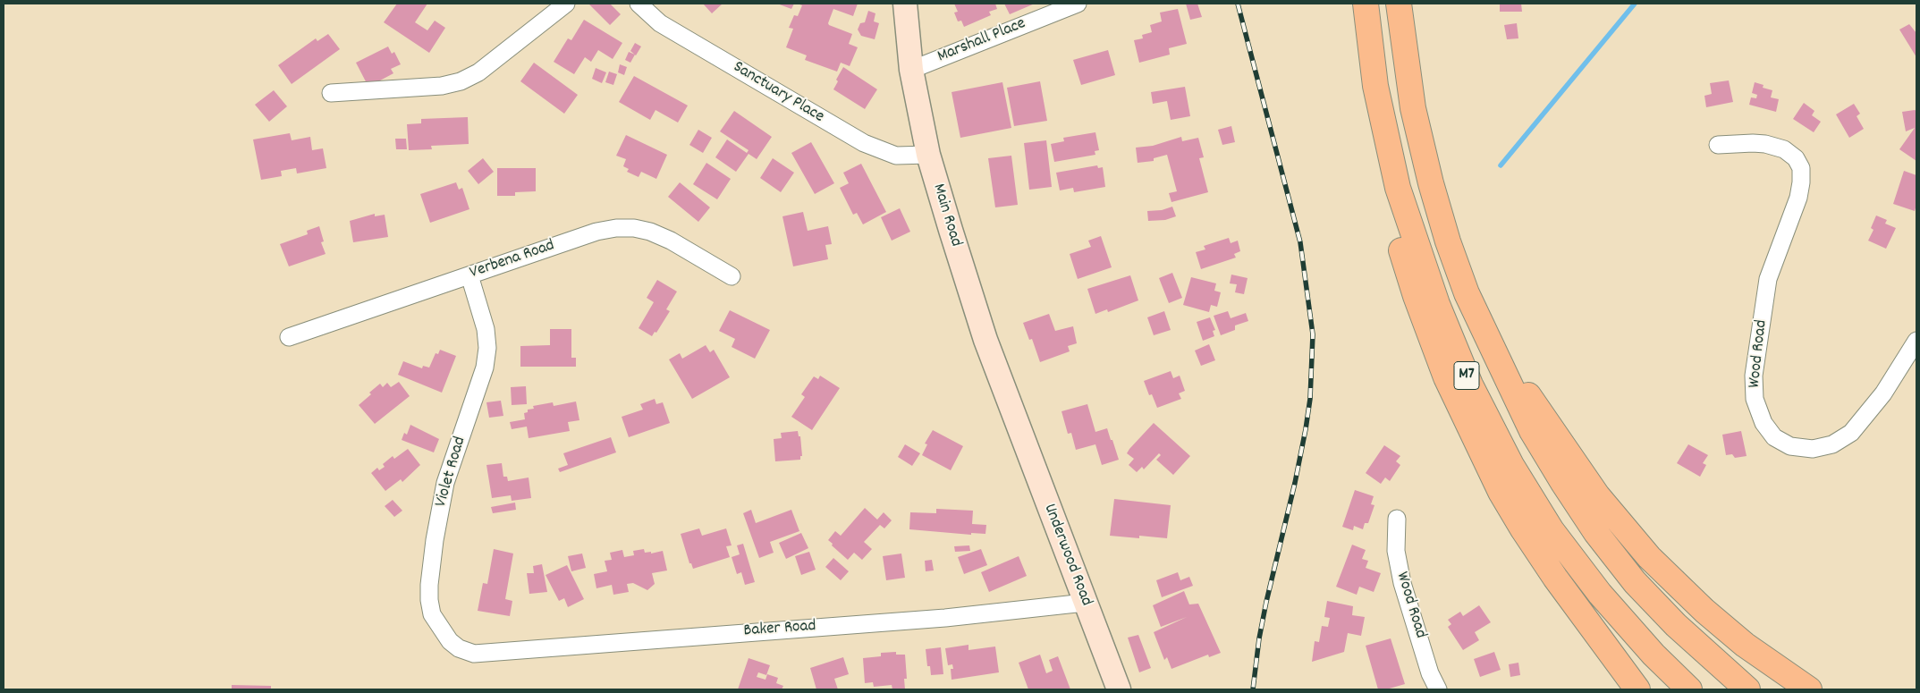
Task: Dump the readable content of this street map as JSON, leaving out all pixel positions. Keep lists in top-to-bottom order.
{
  "streets": {
    "highway": ["M7"],
    "main road": ["Main Road", "Underwood Road"],
    "street": [
      "Marshall Place",
      "Sanctuary Place",
      "Verbena Road",
      "Wood Road",
      "Violet Road",
      "Baker Road"
    ]
  },
  "crossings": [
    ["Marshall Place", "Main Road"],
    ["Sanctuary Place", "Main Road"],
    ["Main Road", "Underwood Road"],
    ["Verbena Road", "Violet Road"],
    ["Violet Road", "Baker Road"],
    ["Underwood Road", "Baker Road"]
  ]
}
